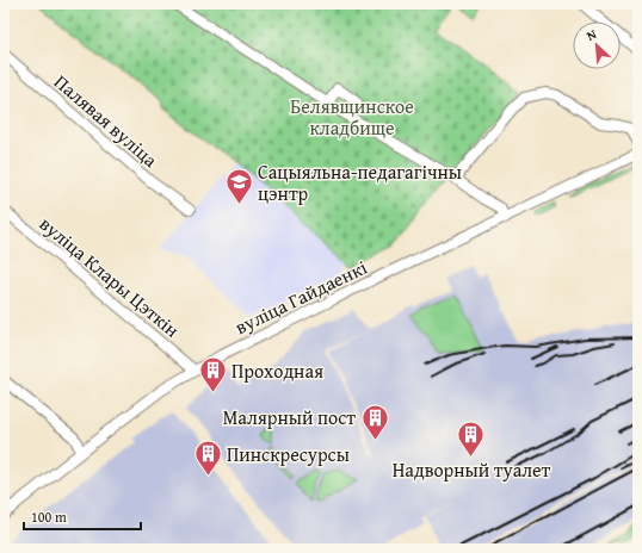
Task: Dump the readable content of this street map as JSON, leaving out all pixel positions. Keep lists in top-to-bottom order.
{
  "streets": {
    "street": ["Палявая вуліца", "вуліца Клары Цэткін", "вуліца Гайдаенкі"]
  },
  "crossings": [
    ["вуліца Клары Цэткін", "вуліца Гайдаенкі"]
  ],
  "parks": ["Белявщинское кладбище"],
  "places": {
    "school or university": ["Сацыяльна-педагагічны цэнтр"],
    "building": [
      "Проходная",
      "Малярный пост",
      "Надворный туалет",
      "Пинскресурсы"
    ]
  },
  "scale_bar": "100 m",
  "north": "top left"
}
